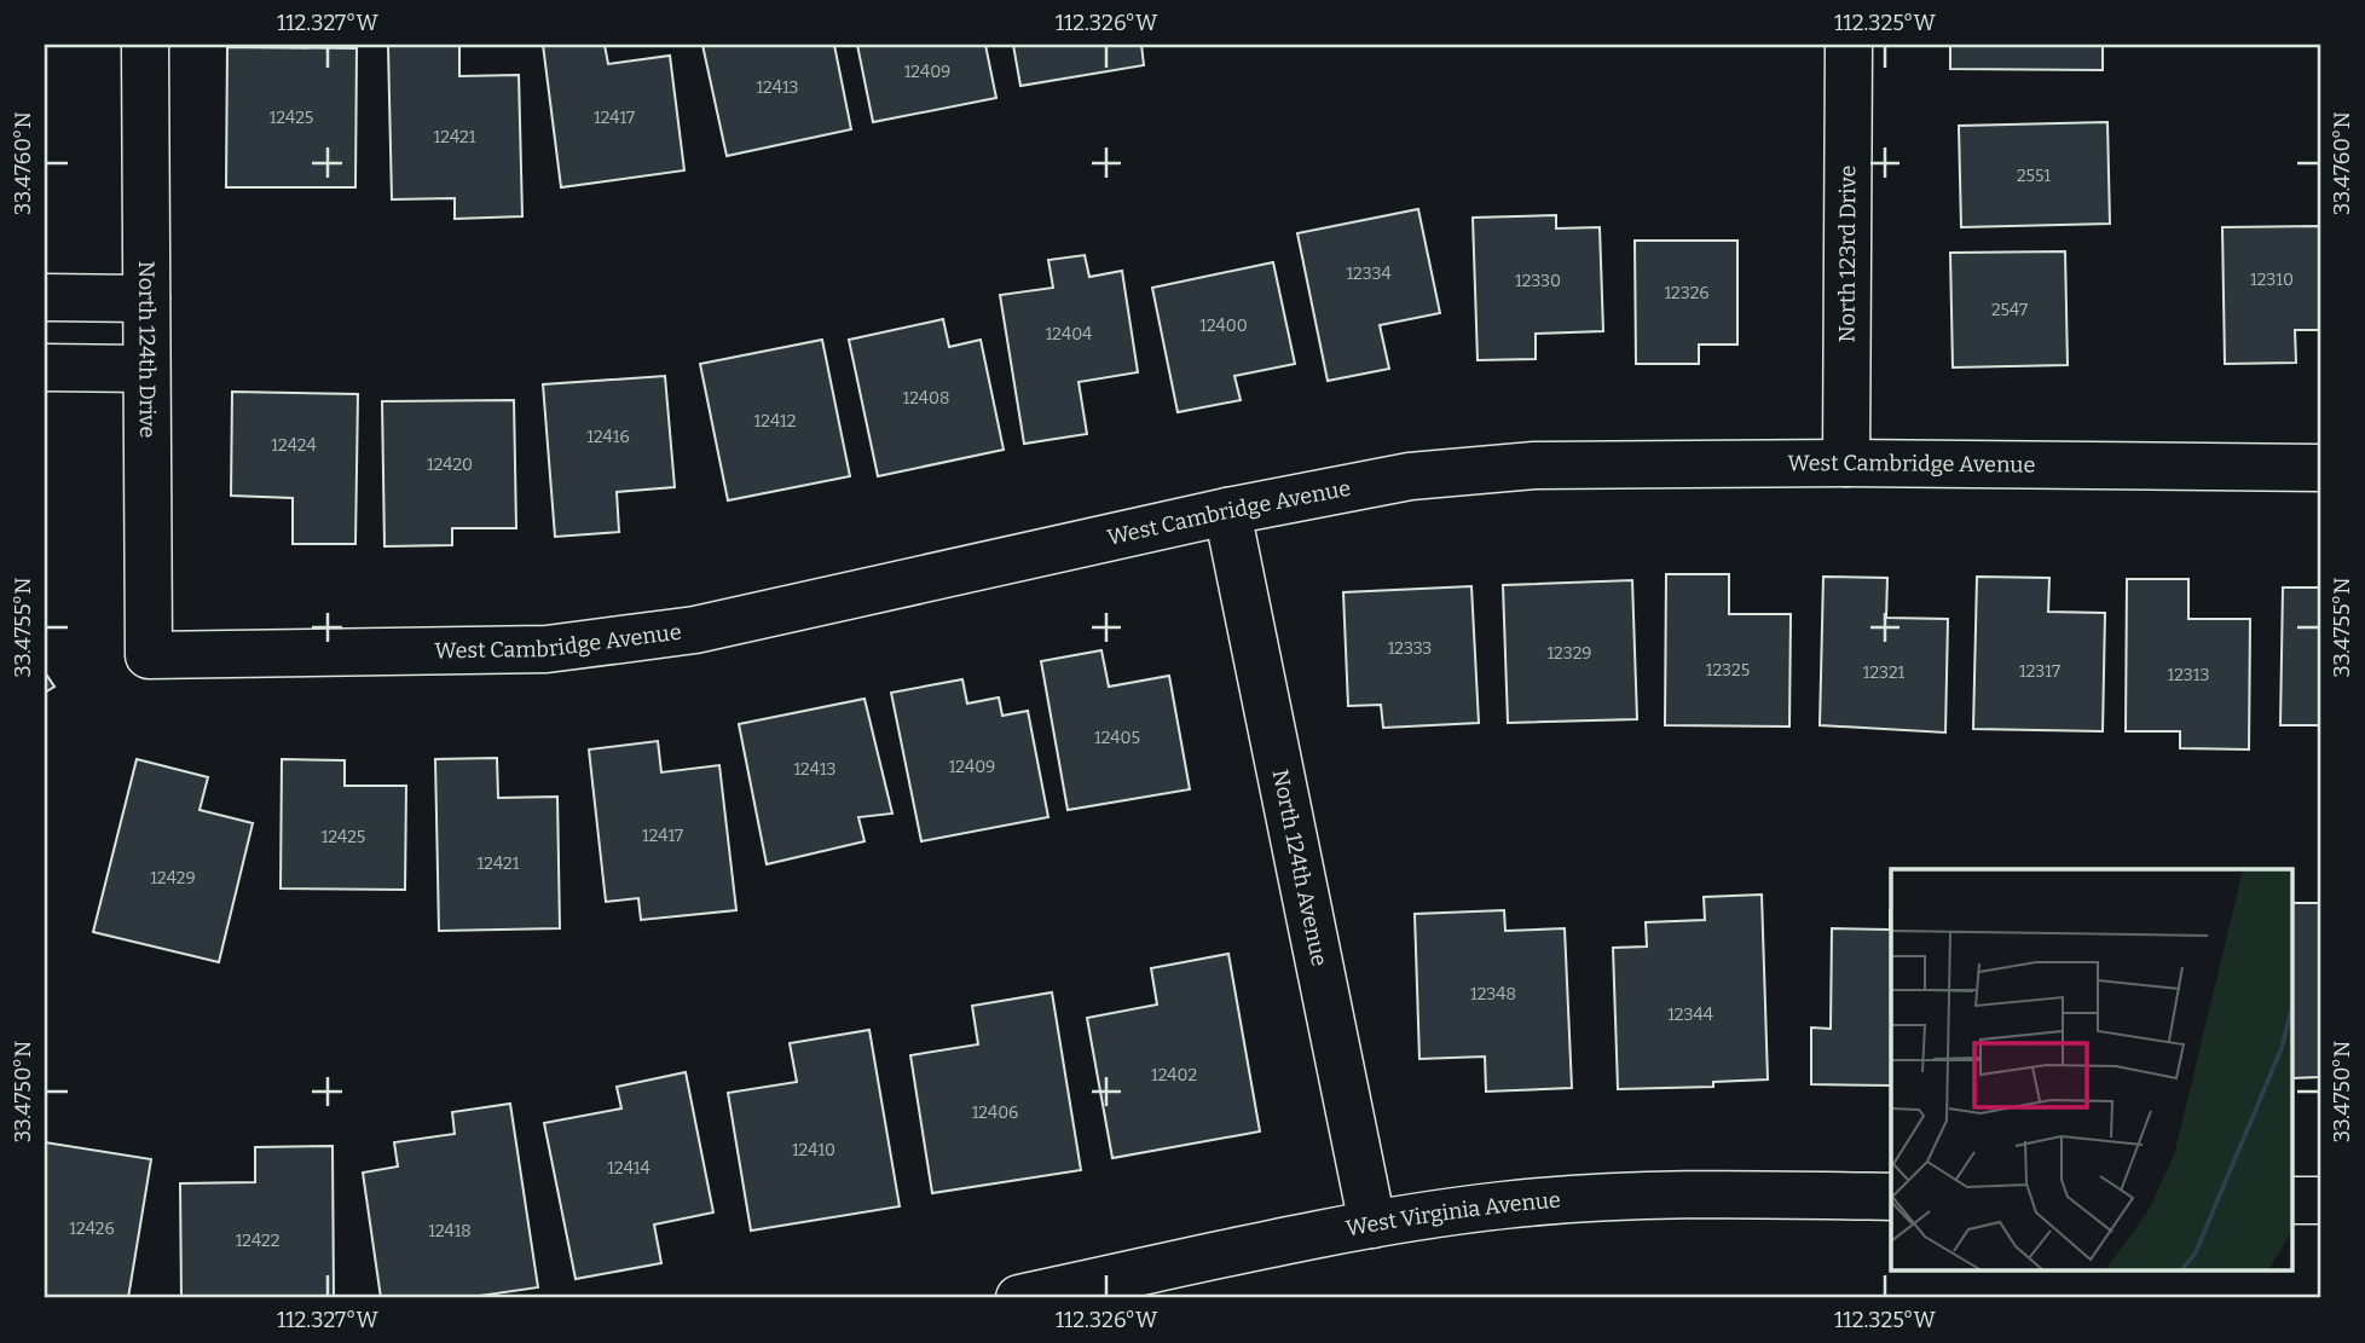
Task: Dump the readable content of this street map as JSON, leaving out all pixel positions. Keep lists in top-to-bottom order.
{
  "streets": {
    "street": [
      "North 123rd Drive",
      "North 124th Drive",
      "West Cambridge Avenue",
      "North 124th Avenue",
      "West Virginia Avenue"
    ]
  },
  "crossings": [
    ["North 123rd Drive", "West Cambridge Avenue"],
    ["North 124th Drive", "West Cambridge Avenue"],
    ["West Cambridge Avenue", "North 124th Avenue"],
    ["North 124th Avenue", "West Virginia Avenue"]
  ],
  "house_numbers": [
    "12409",
    "12413",
    "12425",
    "12417",
    "12421",
    "2551",
    "12334",
    "12310",
    "12330",
    "12326",
    "2547",
    "12400",
    "12404",
    "12408",
    "12412",
    "12416",
    "12424",
    "12420",
    "12333",
    "12329",
    "12325",
    "12317",
    "12321",
    "12313",
    "12405",
    "12409",
    "12413",
    "12417",
    "12425",
    "12421",
    "12429",
    "12348",
    "12344",
    "12402",
    "12406",
    "12410",
    "12414",
    "12426",
    "12418",
    "12422"
  ],
  "coordinates": [
    "112.327°W",
    "112.326°W",
    "112.325°W",
    "33.4760°N",
    "33.4755°N",
    "33.4750°N"
  ]
}
